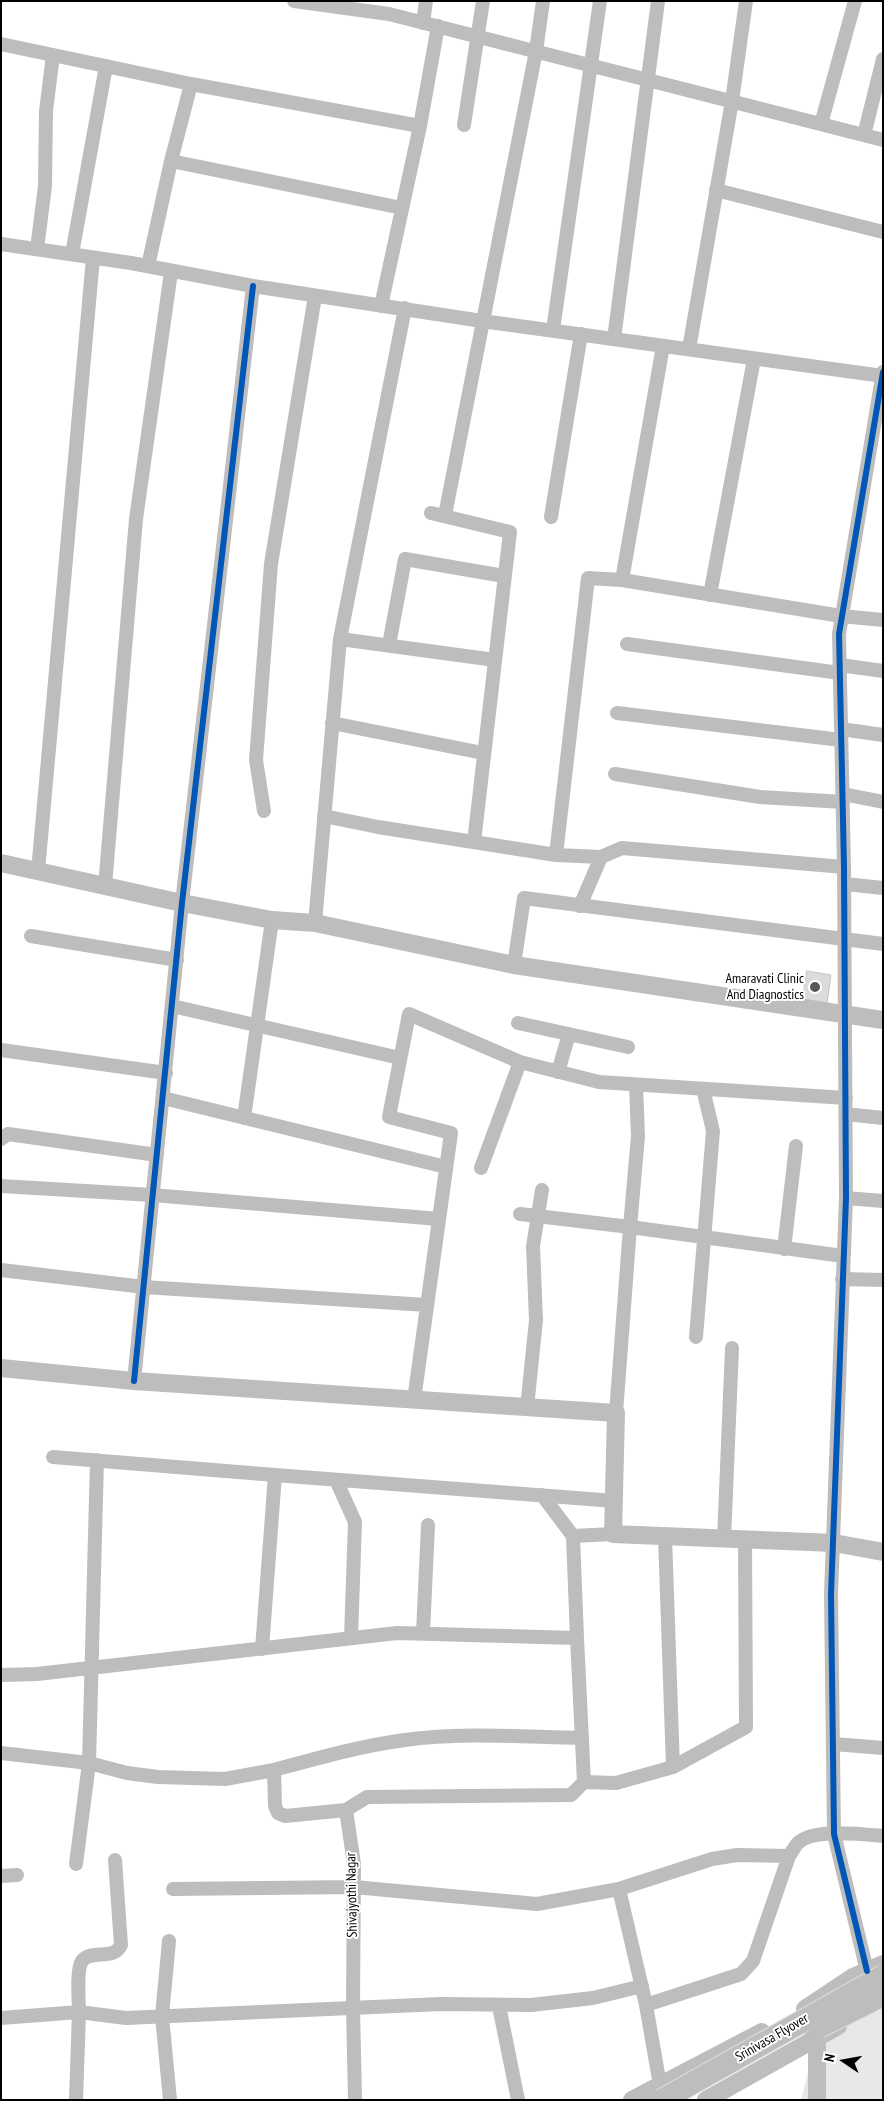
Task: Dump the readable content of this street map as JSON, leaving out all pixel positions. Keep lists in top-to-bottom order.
{
  "streets": {
    "main road": ["Srinivasa Flyover"],
    "street": ["Shivajyothi Nagar"]
  },
  "places": ["Amaravati Clinic And Diagnostics"],
  "north": "left"
}
